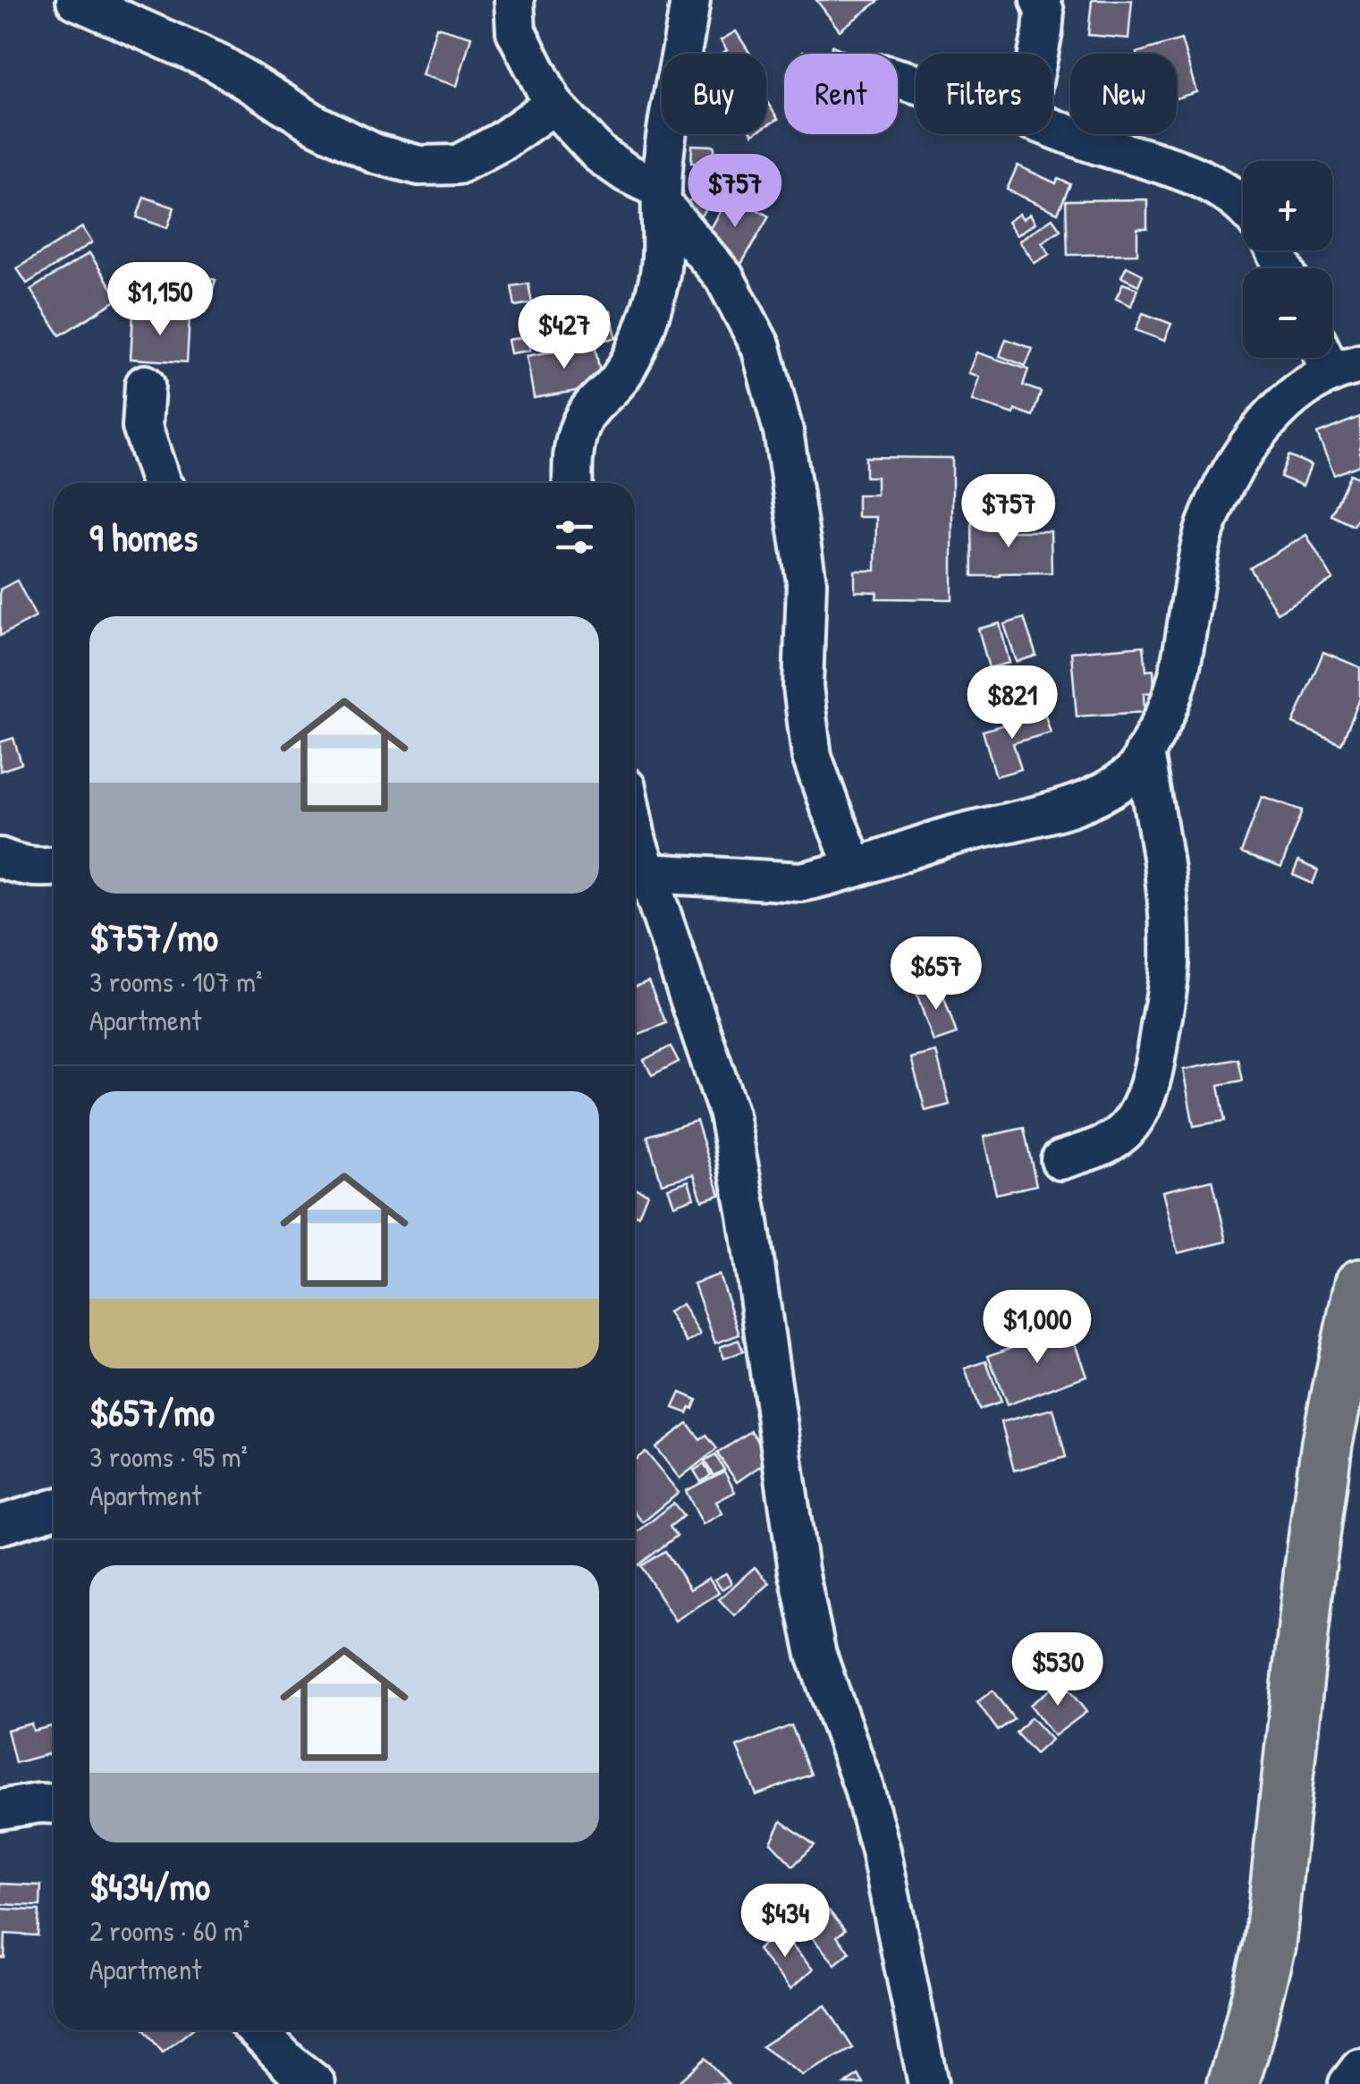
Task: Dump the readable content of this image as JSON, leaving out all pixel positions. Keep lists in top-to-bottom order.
{
  "page": {
    "chip": [
      "Buy",
      "Rent",
      "Filters",
      "New"
    ],
    "price": [
      "$757",
      "$1,150",
      "$427",
      "$757",
      "$821",
      "$657",
      "$1,000",
      "$530",
      "$434"
    ],
    "map_buttons": ["+", "−"],
    "heading": "9 homes",
    "list": [
      {
        "name": "$757/mo",
        "note": "3 rooms · 107 m² · Apartment"
      },
      {
        "name": "$657/mo",
        "note": "3 rooms · 95 m² · Apartment"
      },
      {
        "name": "$434/mo",
        "note": "2 rooms · 60 m² · Apartment"
      }
    ]
  }
}
